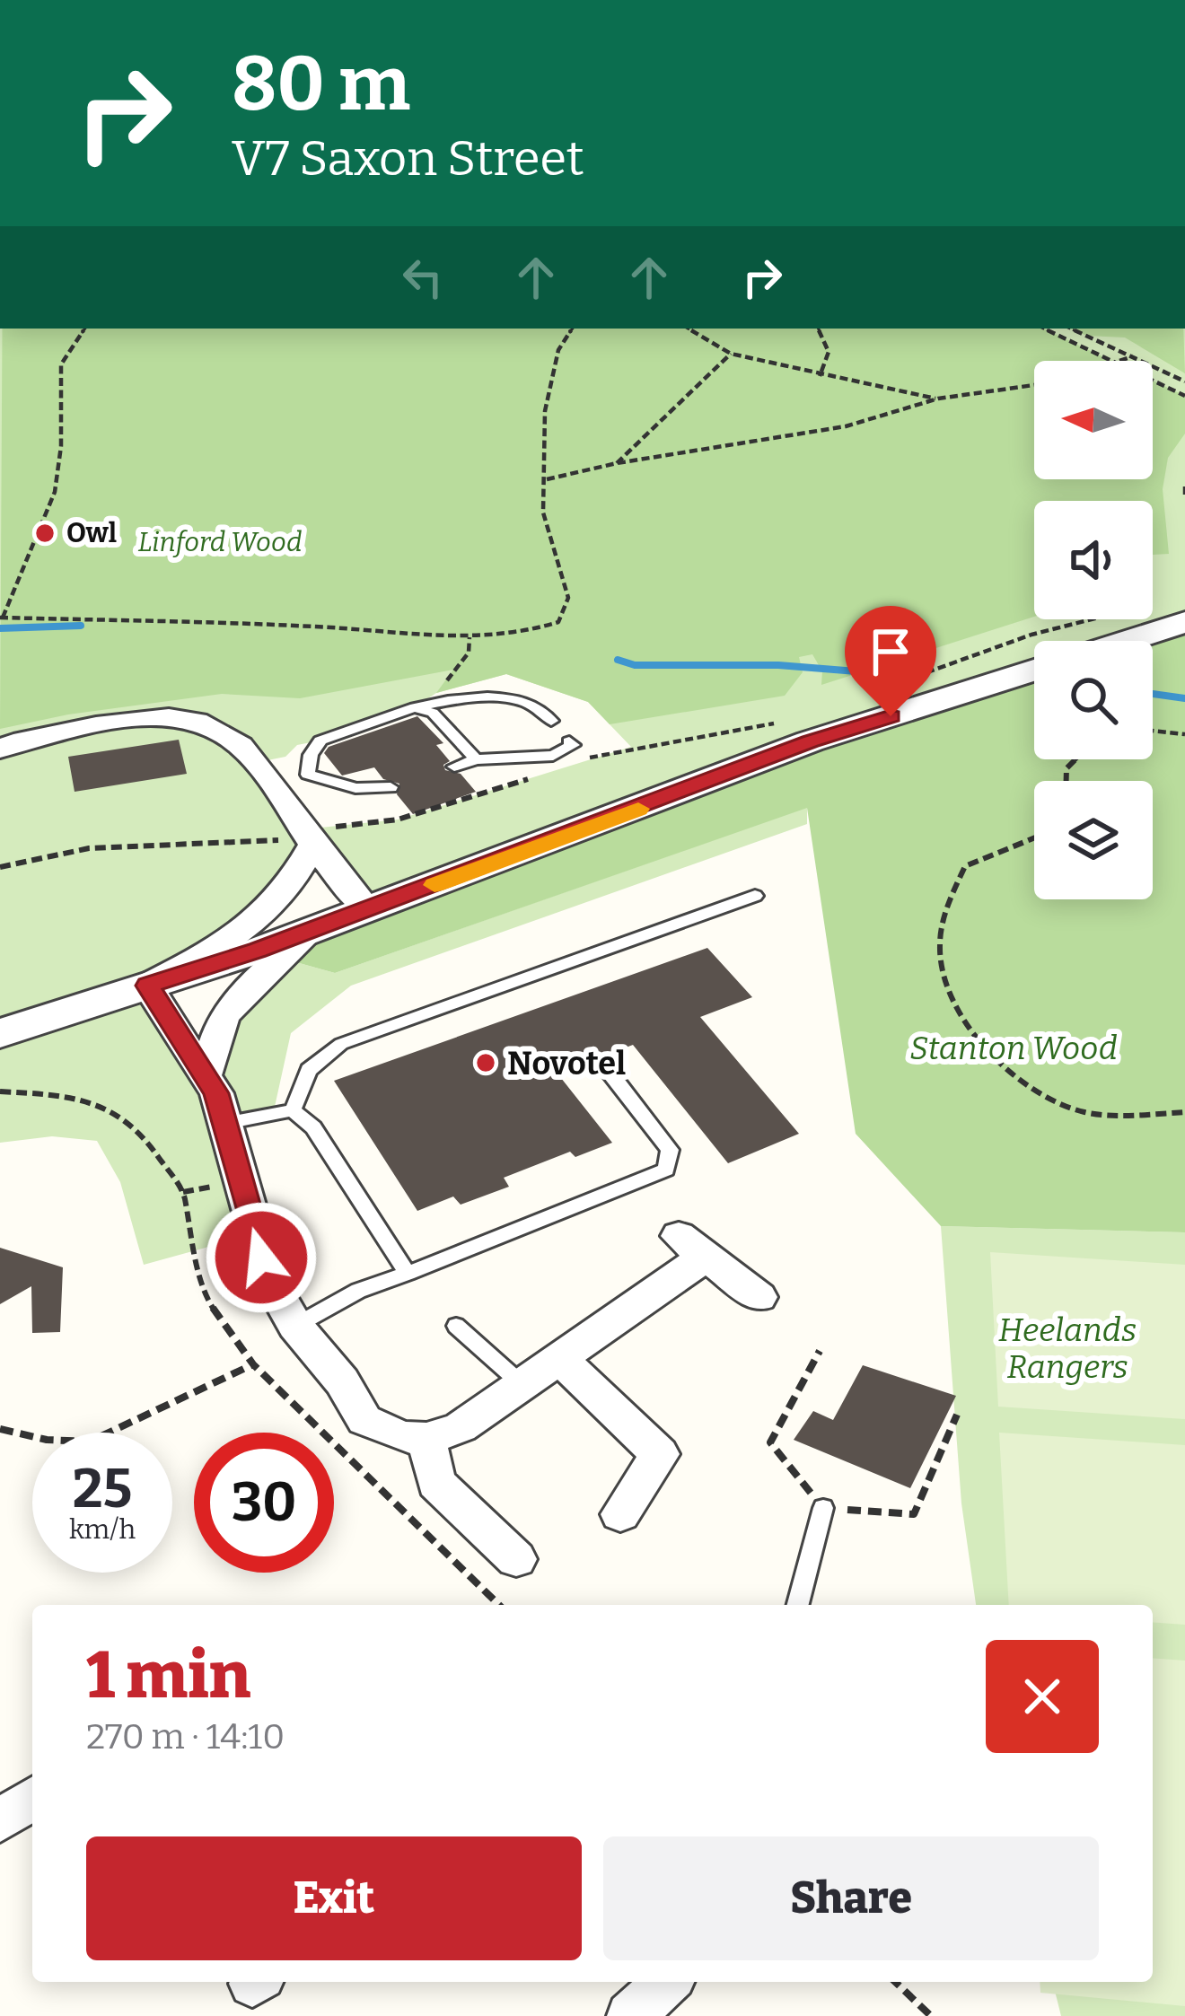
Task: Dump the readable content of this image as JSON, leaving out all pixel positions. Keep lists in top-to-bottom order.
{
  "parks": ["Linford Wood", "Stanton Wood", "Heelands Rangers"],
  "places": ["Owl", "Novotel"],
  "north": "left",
  "page": {
    "turn": ["80 m", "V7 Saxon Street"],
    "speed": "25 km/h",
    "limit": "30",
    "heading": ["1 min", "270 m · 14:10"],
    "buttons": ["Exit", "Share"]
  }
}
